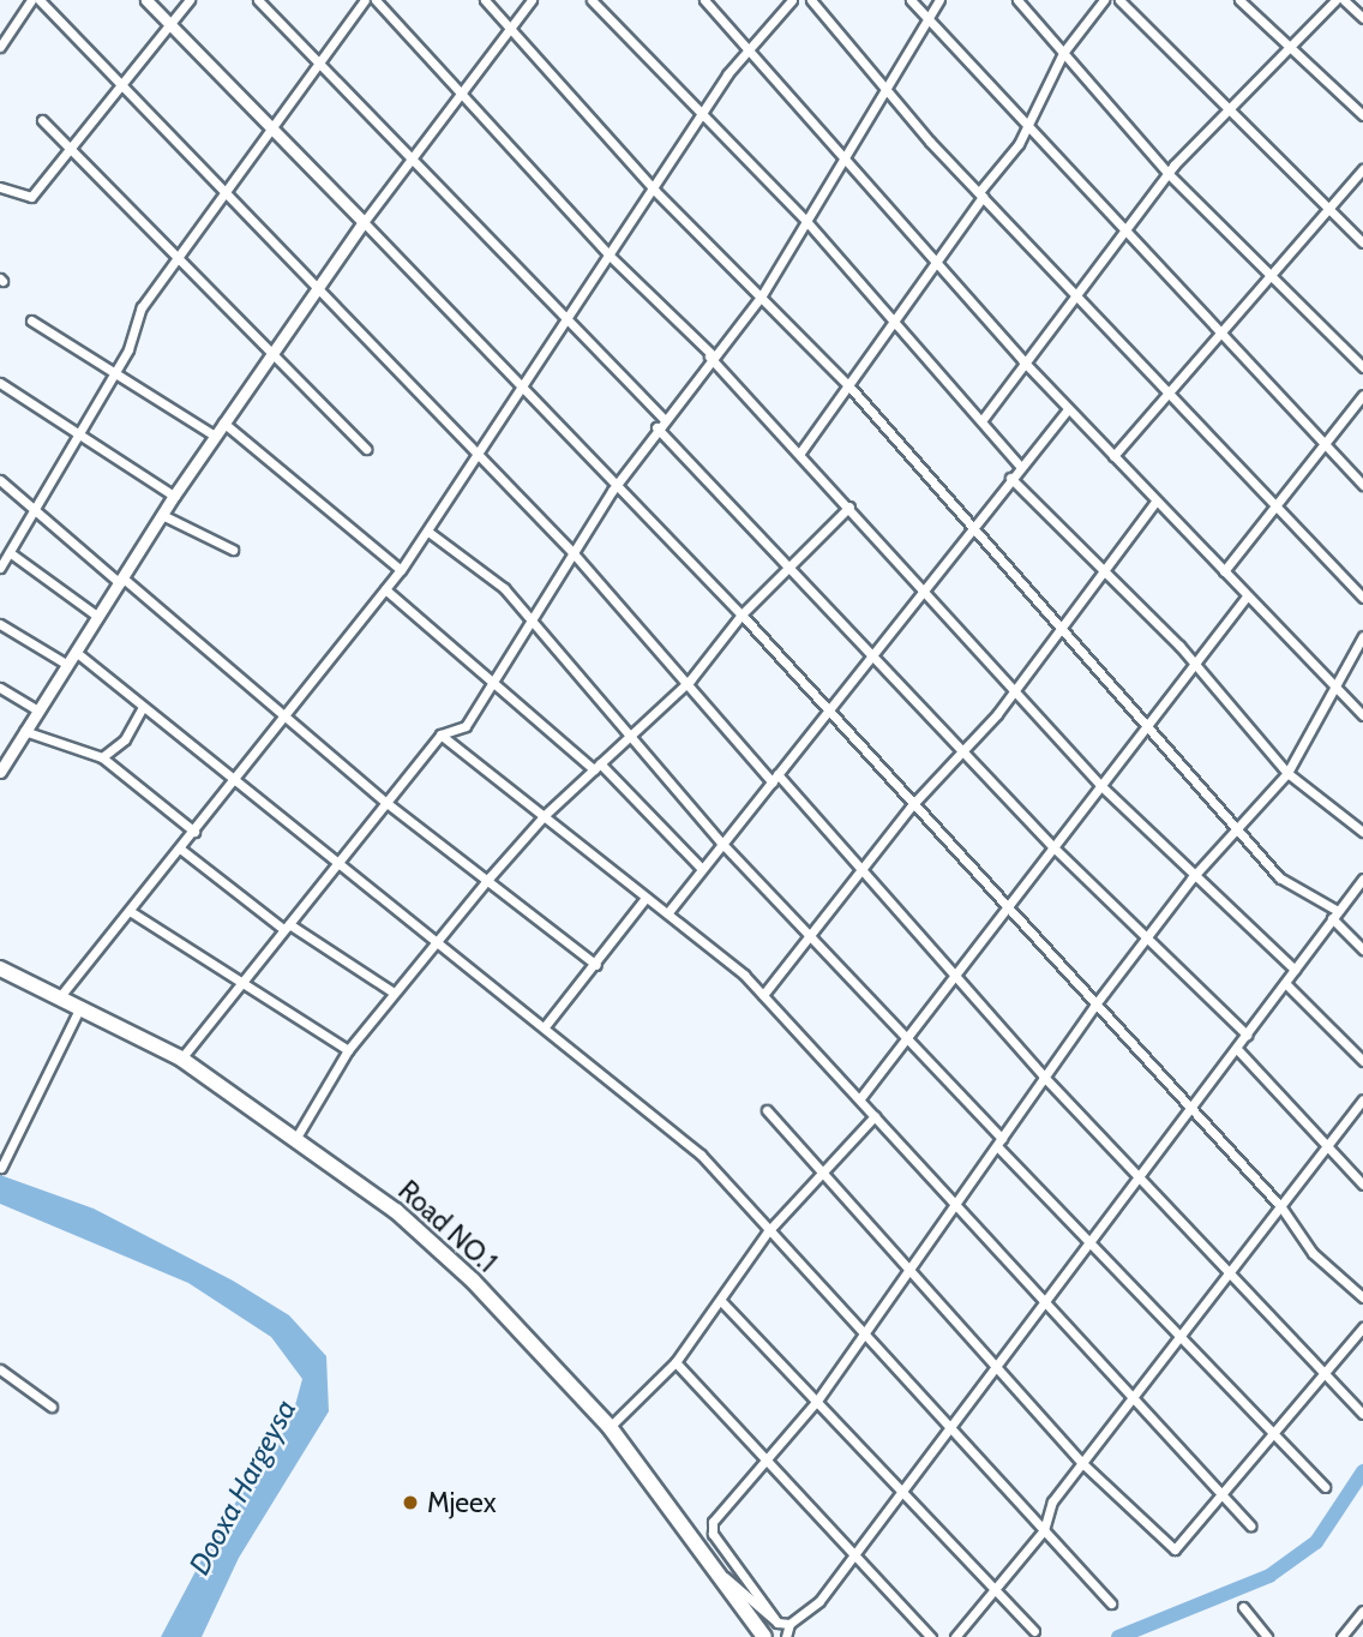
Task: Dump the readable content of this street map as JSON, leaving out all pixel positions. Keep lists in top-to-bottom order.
{
  "streets": {
    "highway": ["Road NO.1"]
  },
  "water": ["Dooxa Hargeysa"],
  "places": ["Mjeex"]
}
